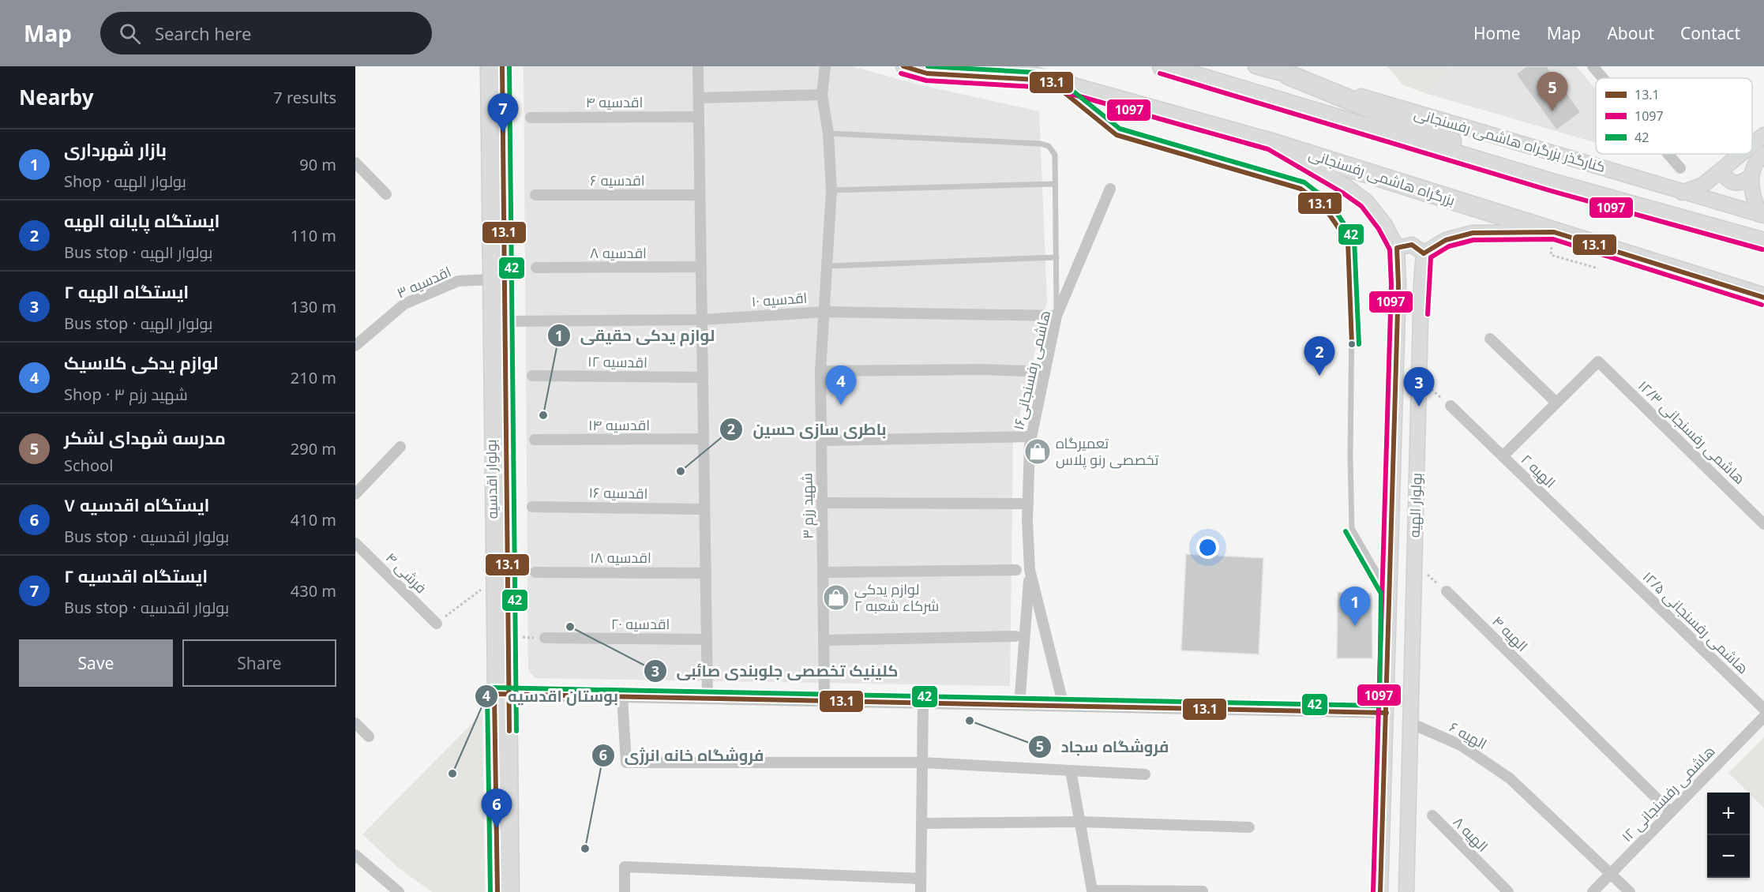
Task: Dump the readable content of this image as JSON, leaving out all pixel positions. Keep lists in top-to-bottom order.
{
  "streets": {
    "highway": ["بزرگراه هاشمی رفسنجانی"],
    "main road": ["کنارگذر بزرگراه هاشمی رفسنجانی", "بولوار اقدسیه", "بولوار الهیه"],
    "street": [
      "اقدسیه ۴",
      "اقدسیه ۶",
      "اقدسیه ۸",
      "اقدسیه ۳",
      "اقدسیه ۱۰",
      "اقدسیه ۱۲",
      "هاشمی رفسنجانی۱۶",
      "اقدسیه ۱۴",
      "هاشمی رفسنجانی ۱۲/۳",
      "الهیه ۲",
      "اقدسیه ۱۶",
      "شهید رزم ۳",
      "اقدسیه ۱۸",
      "فرشی ۴",
      "هاشمی رفسنجانی ۱۲/۵",
      "اقدسیه ۲۰",
      "الهیه ۴",
      "الهیه ۶",
      "هاشمی رفسنجانی ۱۲",
      "الهیه ۸"
    ]
  },
  "crossings": [
    ["بزرگراه هاشمی رفسنجانی", "بولوار الهیه"],
    ["اقدسیه ۳", "بولوار اقدسیه"],
    ["اقدسیه ۱۰", "هاشمی رفسنجانی۱۶"],
    ["اقدسیه ۱۰", "بولوار اقدسیه"],
    ["اقدسیه ۱۰", "شهید رزم ۳"],
    ["الهیه ۲", "هاشمی رفسنجانی ۱۲/۵"],
    ["بولوار الهیه", "الهیه ۶"],
    ["الهیه ۴", "هاشمی رفسنجانی ۱۲"],
    ["الهیه ۶", "هاشمی رفسنجانی ۱۲"]
  ],
  "places": {
    "other": [
      "لوازم یدکی حقیقی",
      "باطری سازی حسین",
      "کلینیک تخصصی جلوبندی صائبی",
      "فروشگاه سجاد",
      "بوستان اقدسیه",
      "فروشگاه خانه انرژی"
    ],
    "shop": ["تعمیرگاه تخصصی رنو پلاس", "لوازم یدکی شرکاء شعبه ۲"]
  },
  "lines": ["transit line 13.1", "transit line 42", "transit line 1097"],
  "legend": ["13.1", "1097", "42"],
  "page": {
    "header": "Map",
    "search": "Search here",
    "nav": [
      "Home",
      "Map",
      "About",
      "Contact"
    ],
    "heading": ["Nearby", "7 results"],
    "pins": [
      "5",
      "7",
      "2",
      "4",
      "3",
      "1",
      "6"
    ],
    "list": [
      {
        "mark": "1",
        "name": "بازار شهرداری",
        "note": "Shop · بولوار الهیه",
        "value": "90 m"
      },
      {
        "mark": "2",
        "name": "ایستگاه پایانه الهیه",
        "note": "Bus stop · بولوار الهیه",
        "value": "110 m"
      },
      {
        "mark": "3",
        "name": "ایستگاه الهیه ۲",
        "note": "Bus stop · بولوار الهیه",
        "value": "130 m"
      },
      {
        "mark": "4",
        "name": "لوازم یدکی کلاسیک",
        "note": "Shop · شهید رزم ۳",
        "value": "210 m"
      },
      {
        "mark": "5",
        "name": "مدرسه شهدای لشکر",
        "note": "School",
        "value": "290 m"
      },
      {
        "mark": "6",
        "name": "ایستگاه اقدسیه ۷",
        "note": "Bus stop · بولوار اقدسیه",
        "value": "410 m"
      },
      {
        "mark": "7",
        "name": "ایستگاه اقدسیه ۲",
        "note": "Bus stop · بولوار اقدسیه",
        "value": "430 m"
      }
    ],
    "buttons": ["Save", "Share"],
    "map_buttons": ["+", "−"]
  }
}
